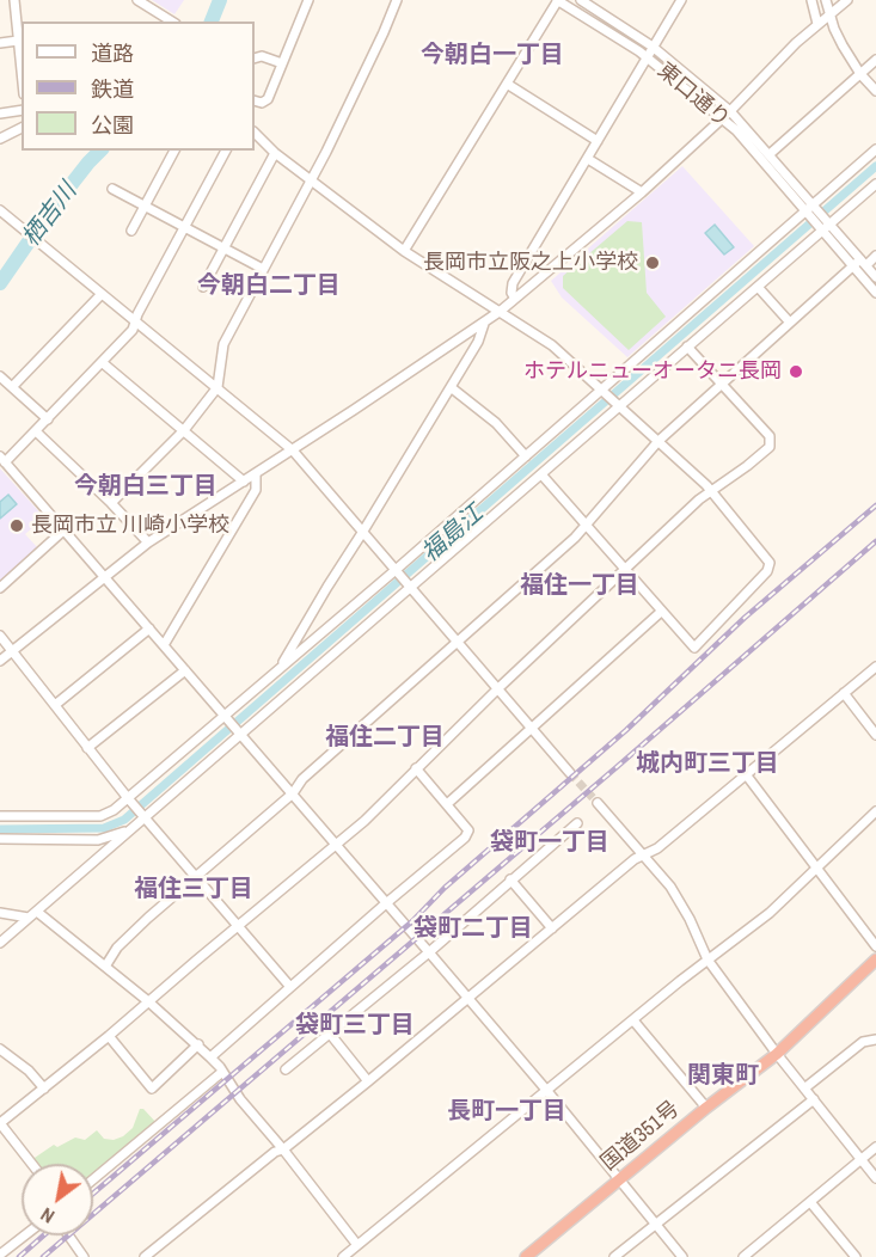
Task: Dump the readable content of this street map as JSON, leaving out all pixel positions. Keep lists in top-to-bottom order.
{
  "streets": {
    "highway": ["国道351号"],
    "street": ["東口通り"]
  },
  "districts": [
    "今朝白一丁目",
    "今朝白二丁目",
    "今朝白三丁目",
    "福住一丁目",
    "福住二丁目",
    "城内町三丁目",
    "袋町一丁目",
    "福住三丁目",
    "袋町二丁目",
    "袋町三丁目",
    "関東町",
    "長町一丁目"
  ],
  "water": ["栖吉川", "福島江"],
  "places": ["長岡市立阪之上小学校", "ホテルニューオータニ長岡", "長岡市立 川崎小学校"],
  "legend": ["道路", "鉄道", "公園"],
  "north": "bottom left"
}
